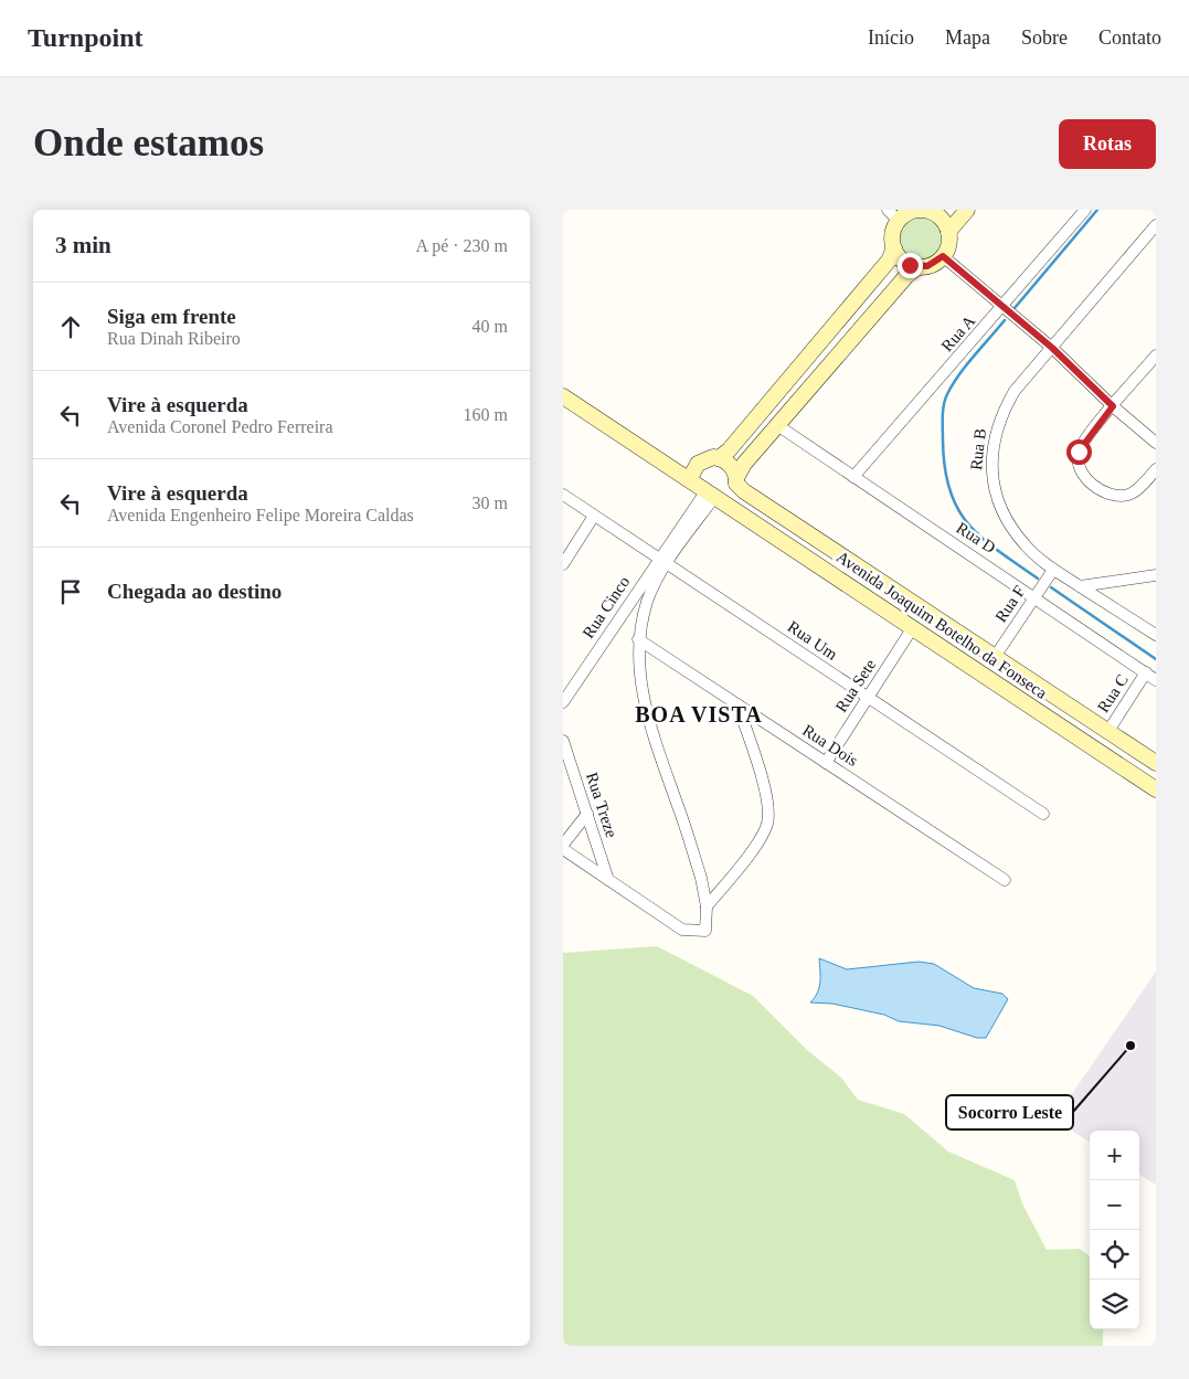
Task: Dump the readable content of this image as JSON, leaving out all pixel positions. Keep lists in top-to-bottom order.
{
  "streets": {
    "street": [
      "Rua A",
      "Rua B",
      "Rua D",
      "Rua F",
      "Rua Cinco",
      "Avenida Joaquim Botelho da Fonseca",
      "Rua Um",
      "Rua Sete",
      "Rua C",
      "Rua Dois",
      "Rua Treze"
    ]
  },
  "crossings": [
    ["Rua A", "Rua D"],
    ["Rua B", "Rua F"],
    ["Rua D", "Rua F"],
    ["Rua D", "Rua C"],
    ["Rua Cinco", "Rua Um"],
    ["Avenida Joaquim Botelho da Fonseca", "Rua Sete"],
    ["Rua Um", "Rua Sete"],
    ["Rua Sete", "Rua Dois"]
  ],
  "districts": ["BOA VISTA"],
  "places": ["Socorro Leste"],
  "page": {
    "header": "Turnpoint",
    "nav": [
      "Início",
      "Mapa",
      "Sobre",
      "Contato"
    ],
    "buttons": "Rotas",
    "title": "Onde estamos",
    "heading": ["3 min", "A pé · 230 m"],
    "list": [
      ["Siga em frente", "Rua Dinah Ribeiro", "40 m"],
      ["Vire à esquerda", "Avenida Coronel Pedro Ferreira", "160 m"],
      ["Vire à esquerda", "Avenida Engenheiro Felipe Moreira Caldas", "30 m"],
      "Chegada ao destino"
    ],
    "map_buttons": ["+", "−"]
  }
}
